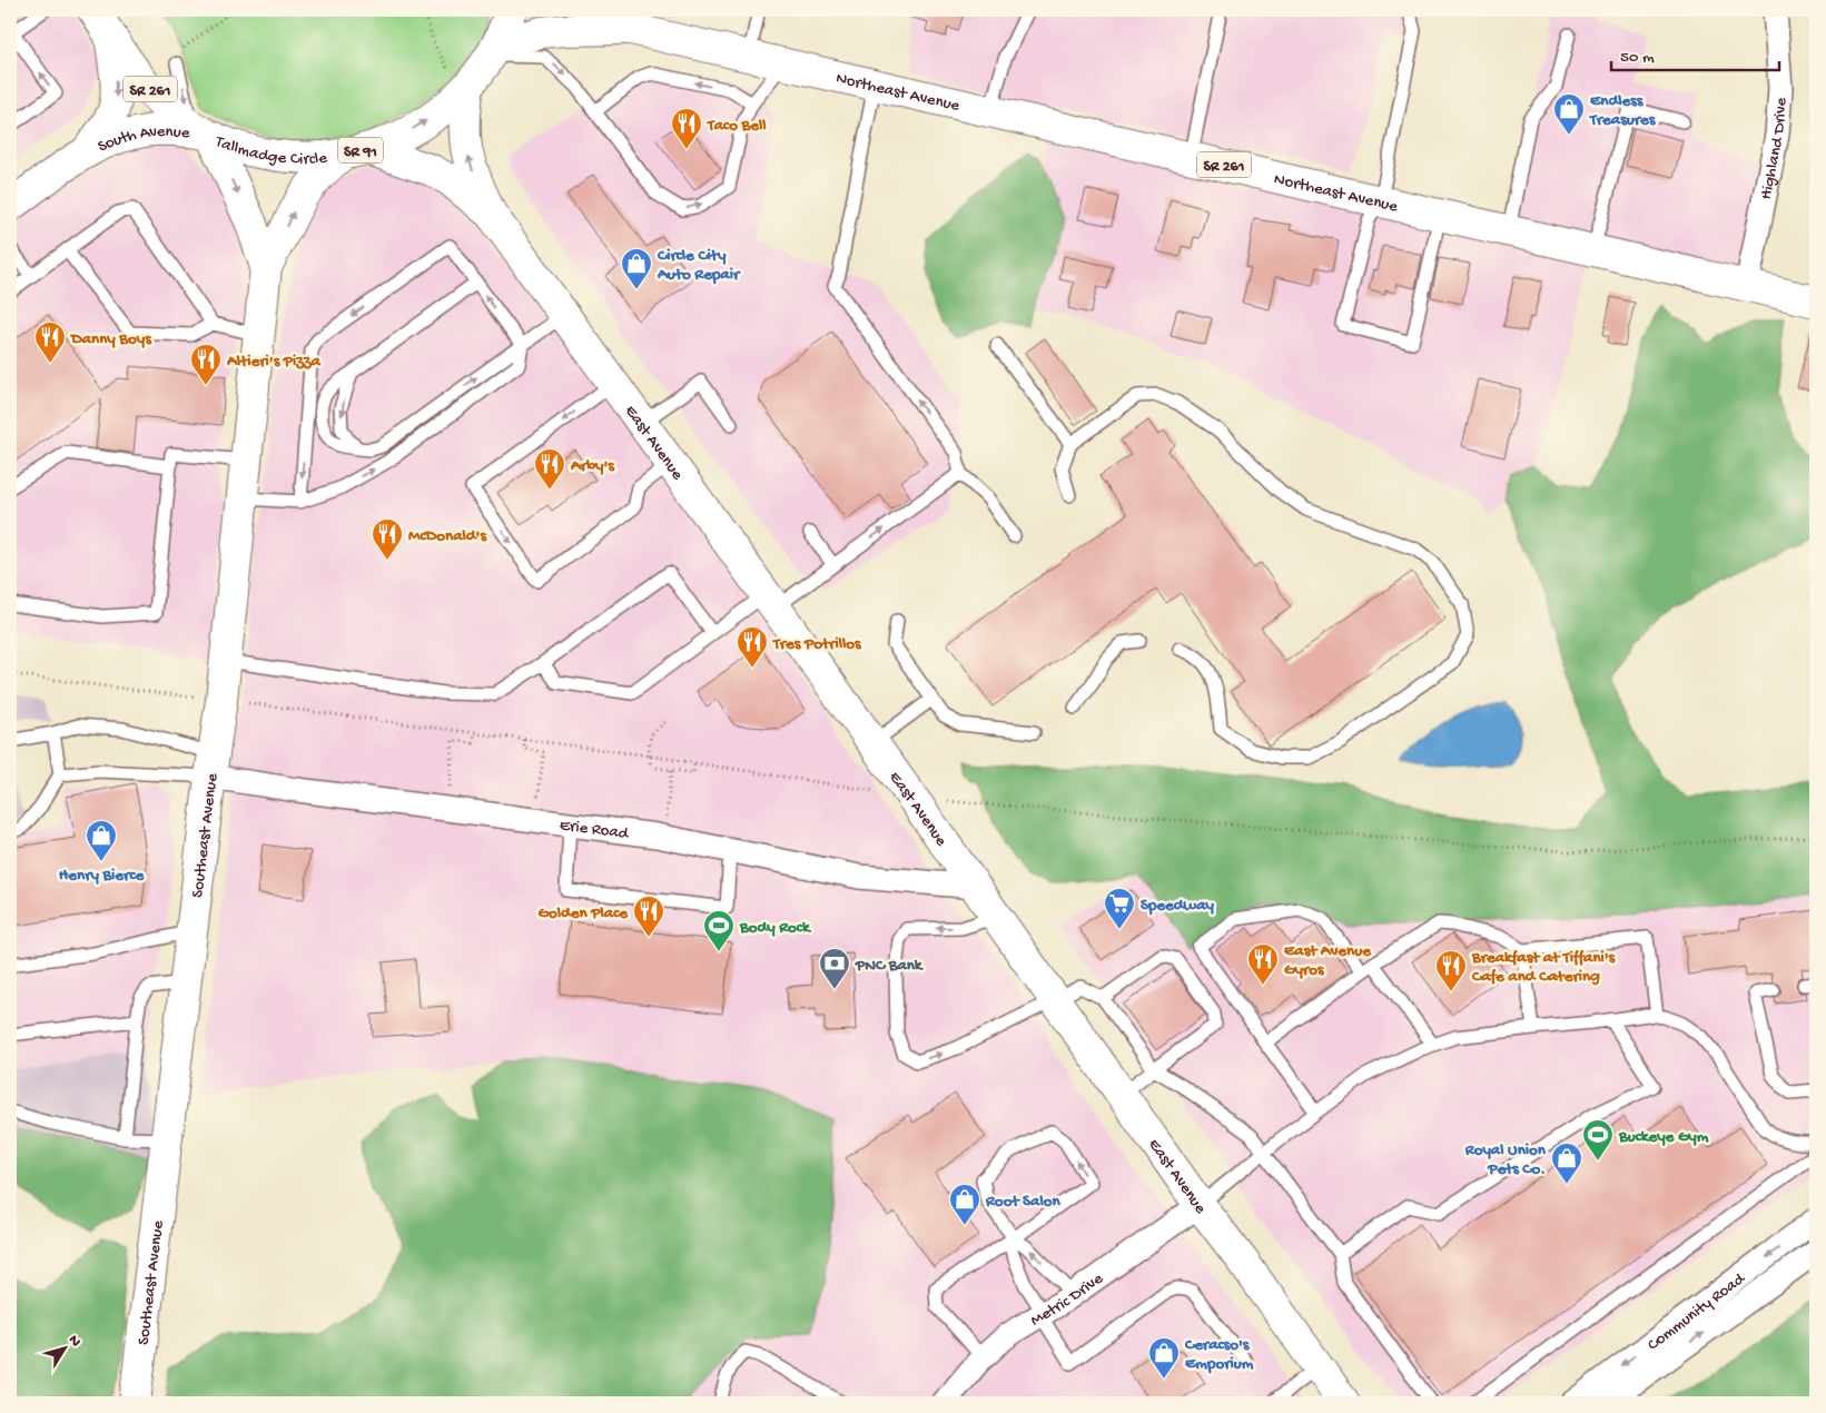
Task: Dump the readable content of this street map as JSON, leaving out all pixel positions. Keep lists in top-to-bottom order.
{
  "streets": {
    "main road": [
      "SR 261",
      "Northeast Avenue",
      "South Avenue",
      "Tallmadge Circle",
      "SR 91",
      "East Avenue",
      "Southeast Avenue"
    ],
    "street": [
      "Highland Drive",
      "Erie Road",
      "Metric Drive",
      "Community Road"
    ]
  },
  "crossings": [
    ["Northeast Avenue", "Tallmadge Circle"],
    ["Northeast Avenue", "Highland Drive"],
    ["South Avenue", "Tallmadge Circle"],
    ["South Avenue", "Southeast Avenue"],
    ["Tallmadge Circle", "East Avenue"],
    ["Tallmadge Circle", "Southeast Avenue"],
    ["East Avenue", "Erie Road"],
    ["East Avenue", "Southeast Avenue"],
    ["East Avenue", "Metric Drive"],
    ["Erie Road", "Southeast Avenue"]
  ],
  "one_way": ["South Avenue"],
  "places": {
    "shop": [
      "Endless Treasures",
      "Circle City Auto Repair",
      "Henry Bierce",
      "Royal Union Pets Co.",
      "Root Salon",
      "Ceracso's Emporium"
    ],
    "restaurant": [
      "Taco Bell",
      "Danny Boys",
      "Altieri's Pizza",
      "Arby's",
      "McDonald's",
      "Tres Potrillos",
      "Golden Place",
      "East Avenue Gyros",
      "Breakfast at Tiffani's Cafe and Catering"
    ],
    "supermarket": ["Speedway"],
    "sports": ["Body Rock", "Buckeye Gym"],
    "bank": ["PNC Bank"]
  },
  "scale_bar": "50 m",
  "north": "top right"
}
